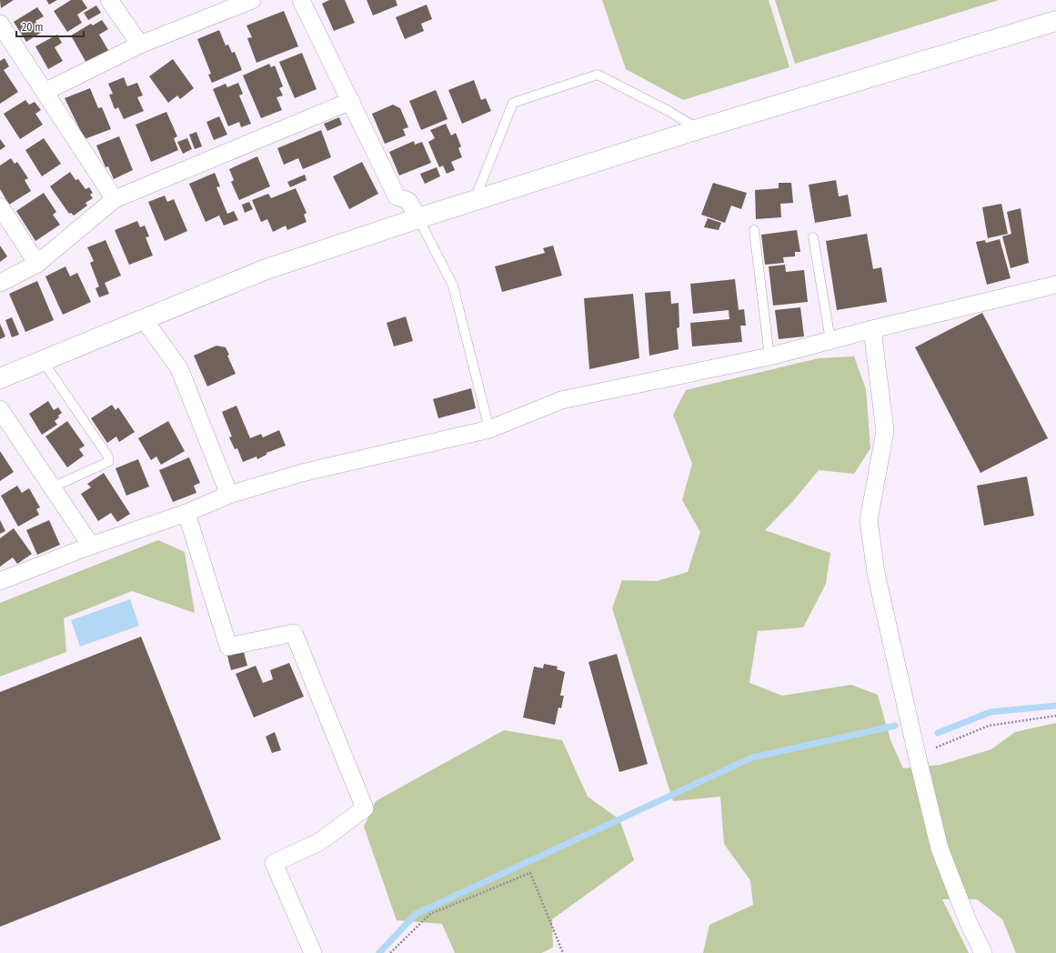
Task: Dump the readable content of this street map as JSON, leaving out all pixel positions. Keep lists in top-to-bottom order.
{
  "scale_bar": "20 m"
}
